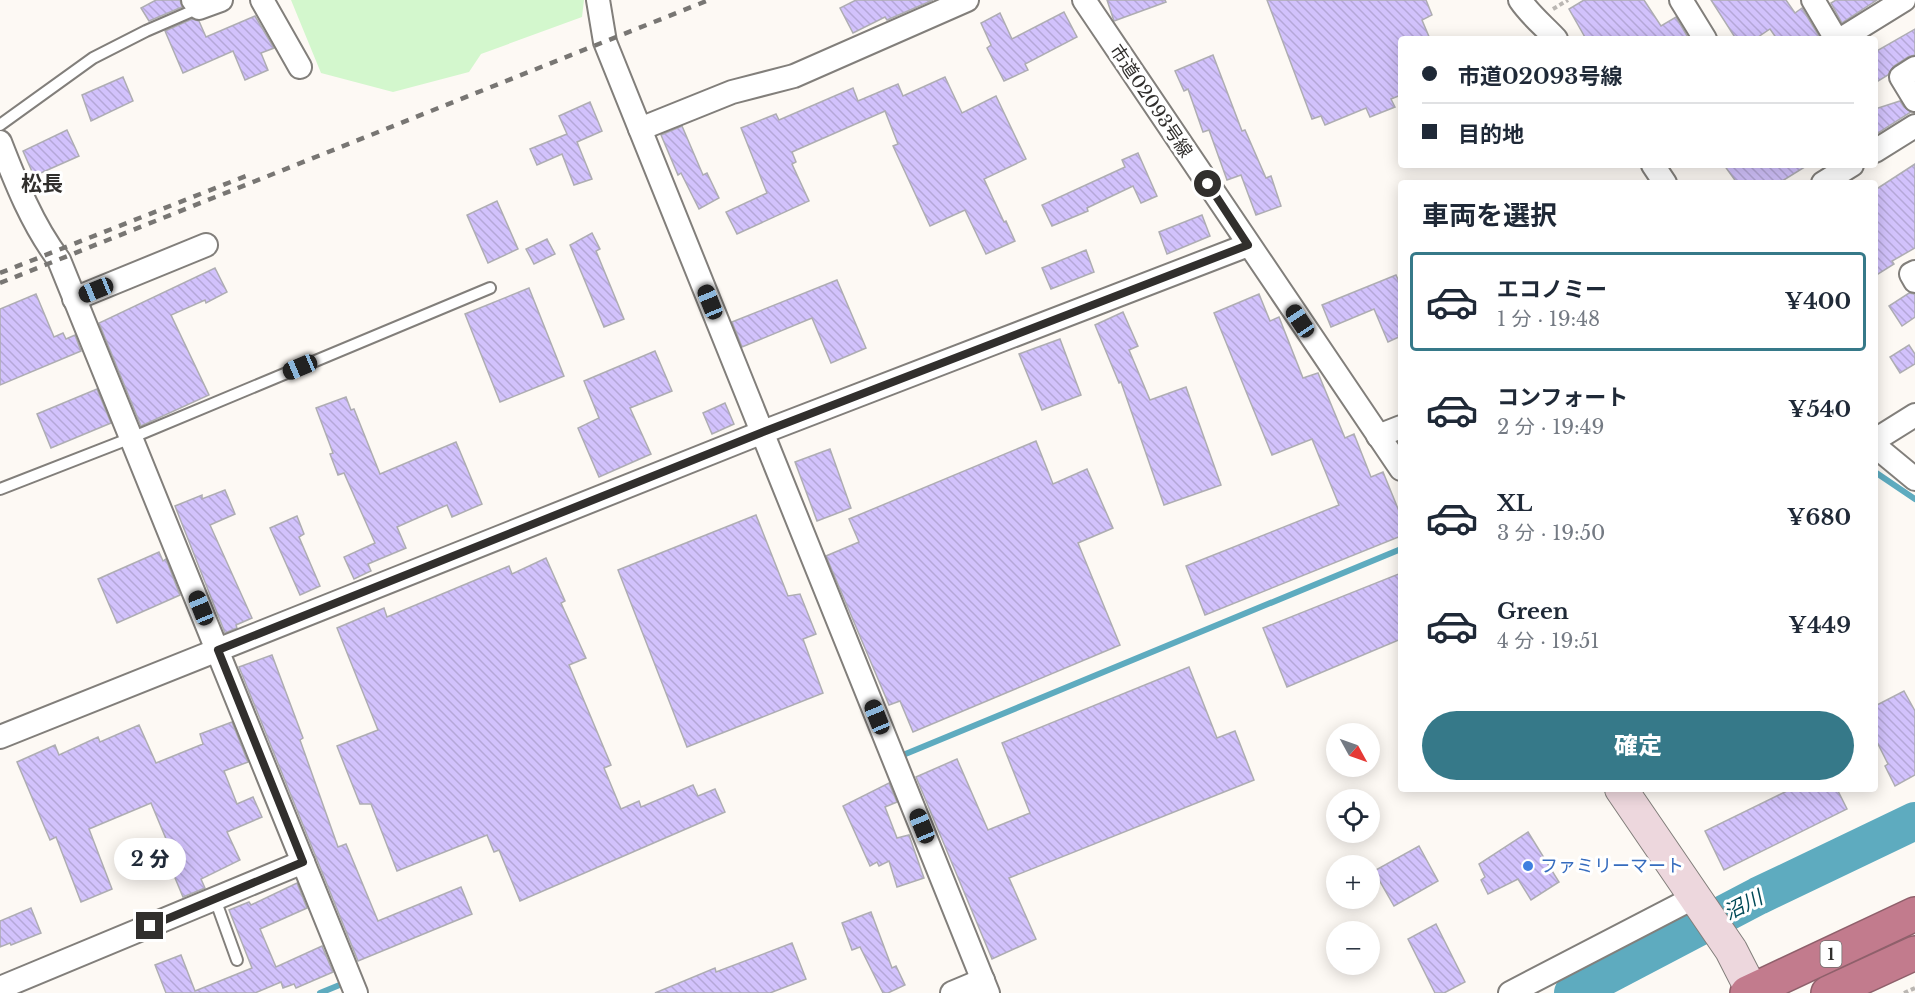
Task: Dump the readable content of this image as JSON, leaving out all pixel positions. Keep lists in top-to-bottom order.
{
  "streets": {
    "highway": ["1"],
    "street": ["市道02093号線"]
  },
  "districts": ["松長"],
  "water": ["沼川"],
  "places": ["ファミリーマート"],
  "north": "bottom right",
  "page": {
    "banner": ["市道02093号線", "目的地"],
    "heading": "車両を選択",
    "list": [
      {
        "name": "エコノミー",
        "note": "1 分 · 19:48",
        "value": "¥400"
      },
      {
        "name": "コンフォート",
        "note": "2 分 · 19:49",
        "value": "¥540"
      },
      {
        "name": "XL",
        "note": "3 分 · 19:50",
        "value": "¥680"
      },
      {
        "name": "Green",
        "note": "4 分 · 19:51",
        "value": "¥449"
      }
    ],
    "buttons": "確定",
    "map_buttons": ["+", "−"],
    "bubble": "2 分"
  }
}
